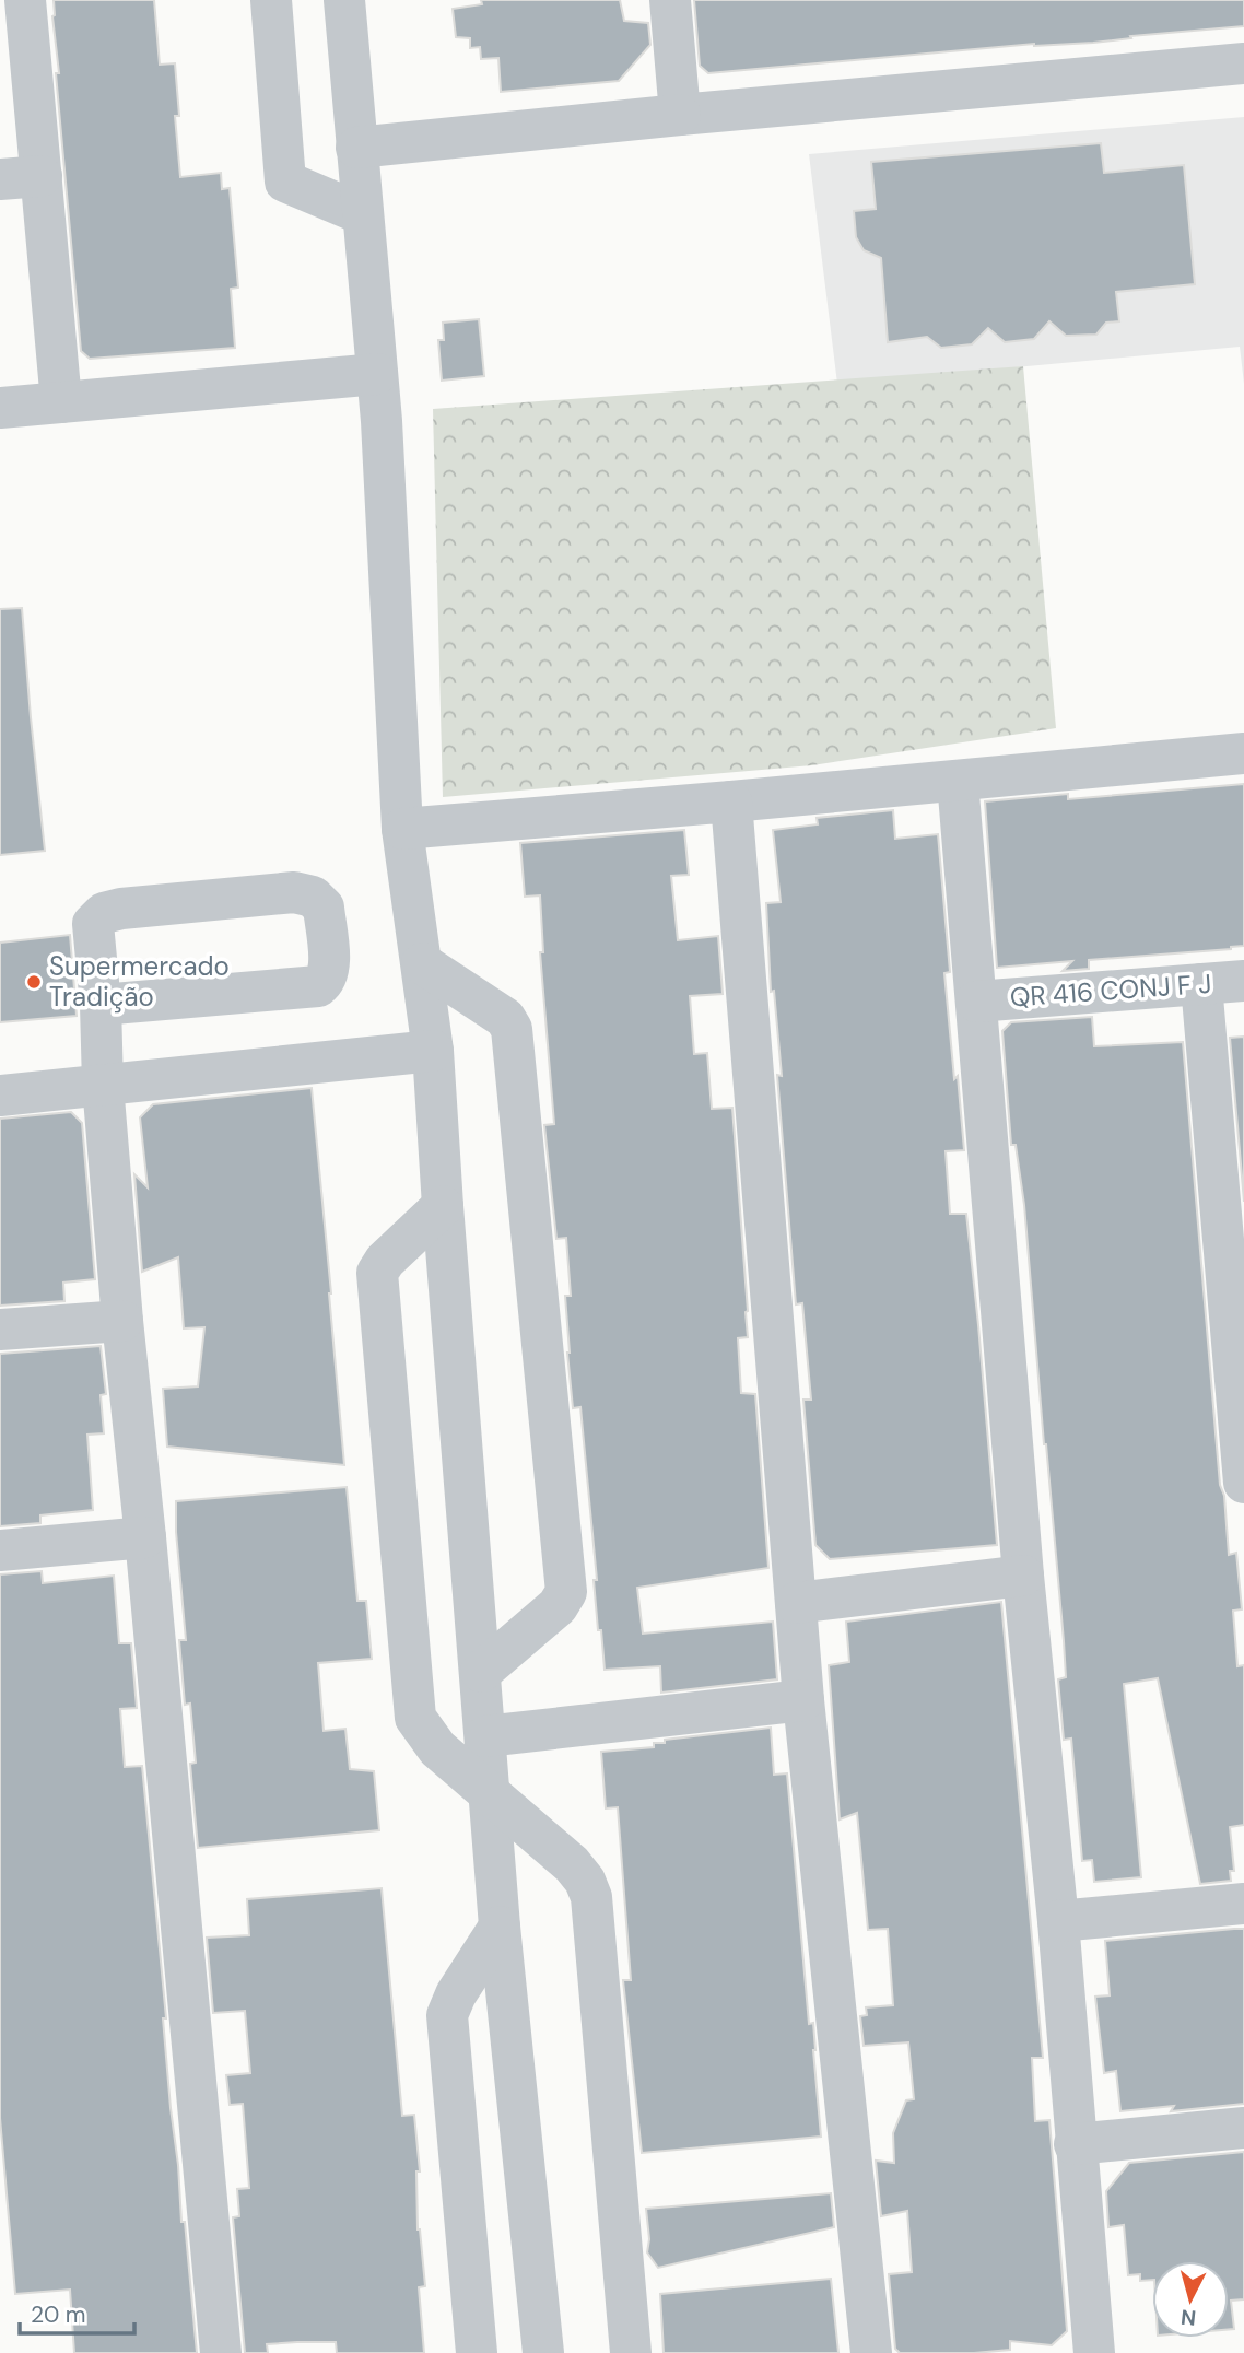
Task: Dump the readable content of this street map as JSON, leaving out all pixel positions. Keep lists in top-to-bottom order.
{
  "streets": {
    "street": ["QR 416 CONJ F J"]
  },
  "places": ["Supermercado Tradição"],
  "scale_bar": "20 m",
  "north": "bottom"
}
